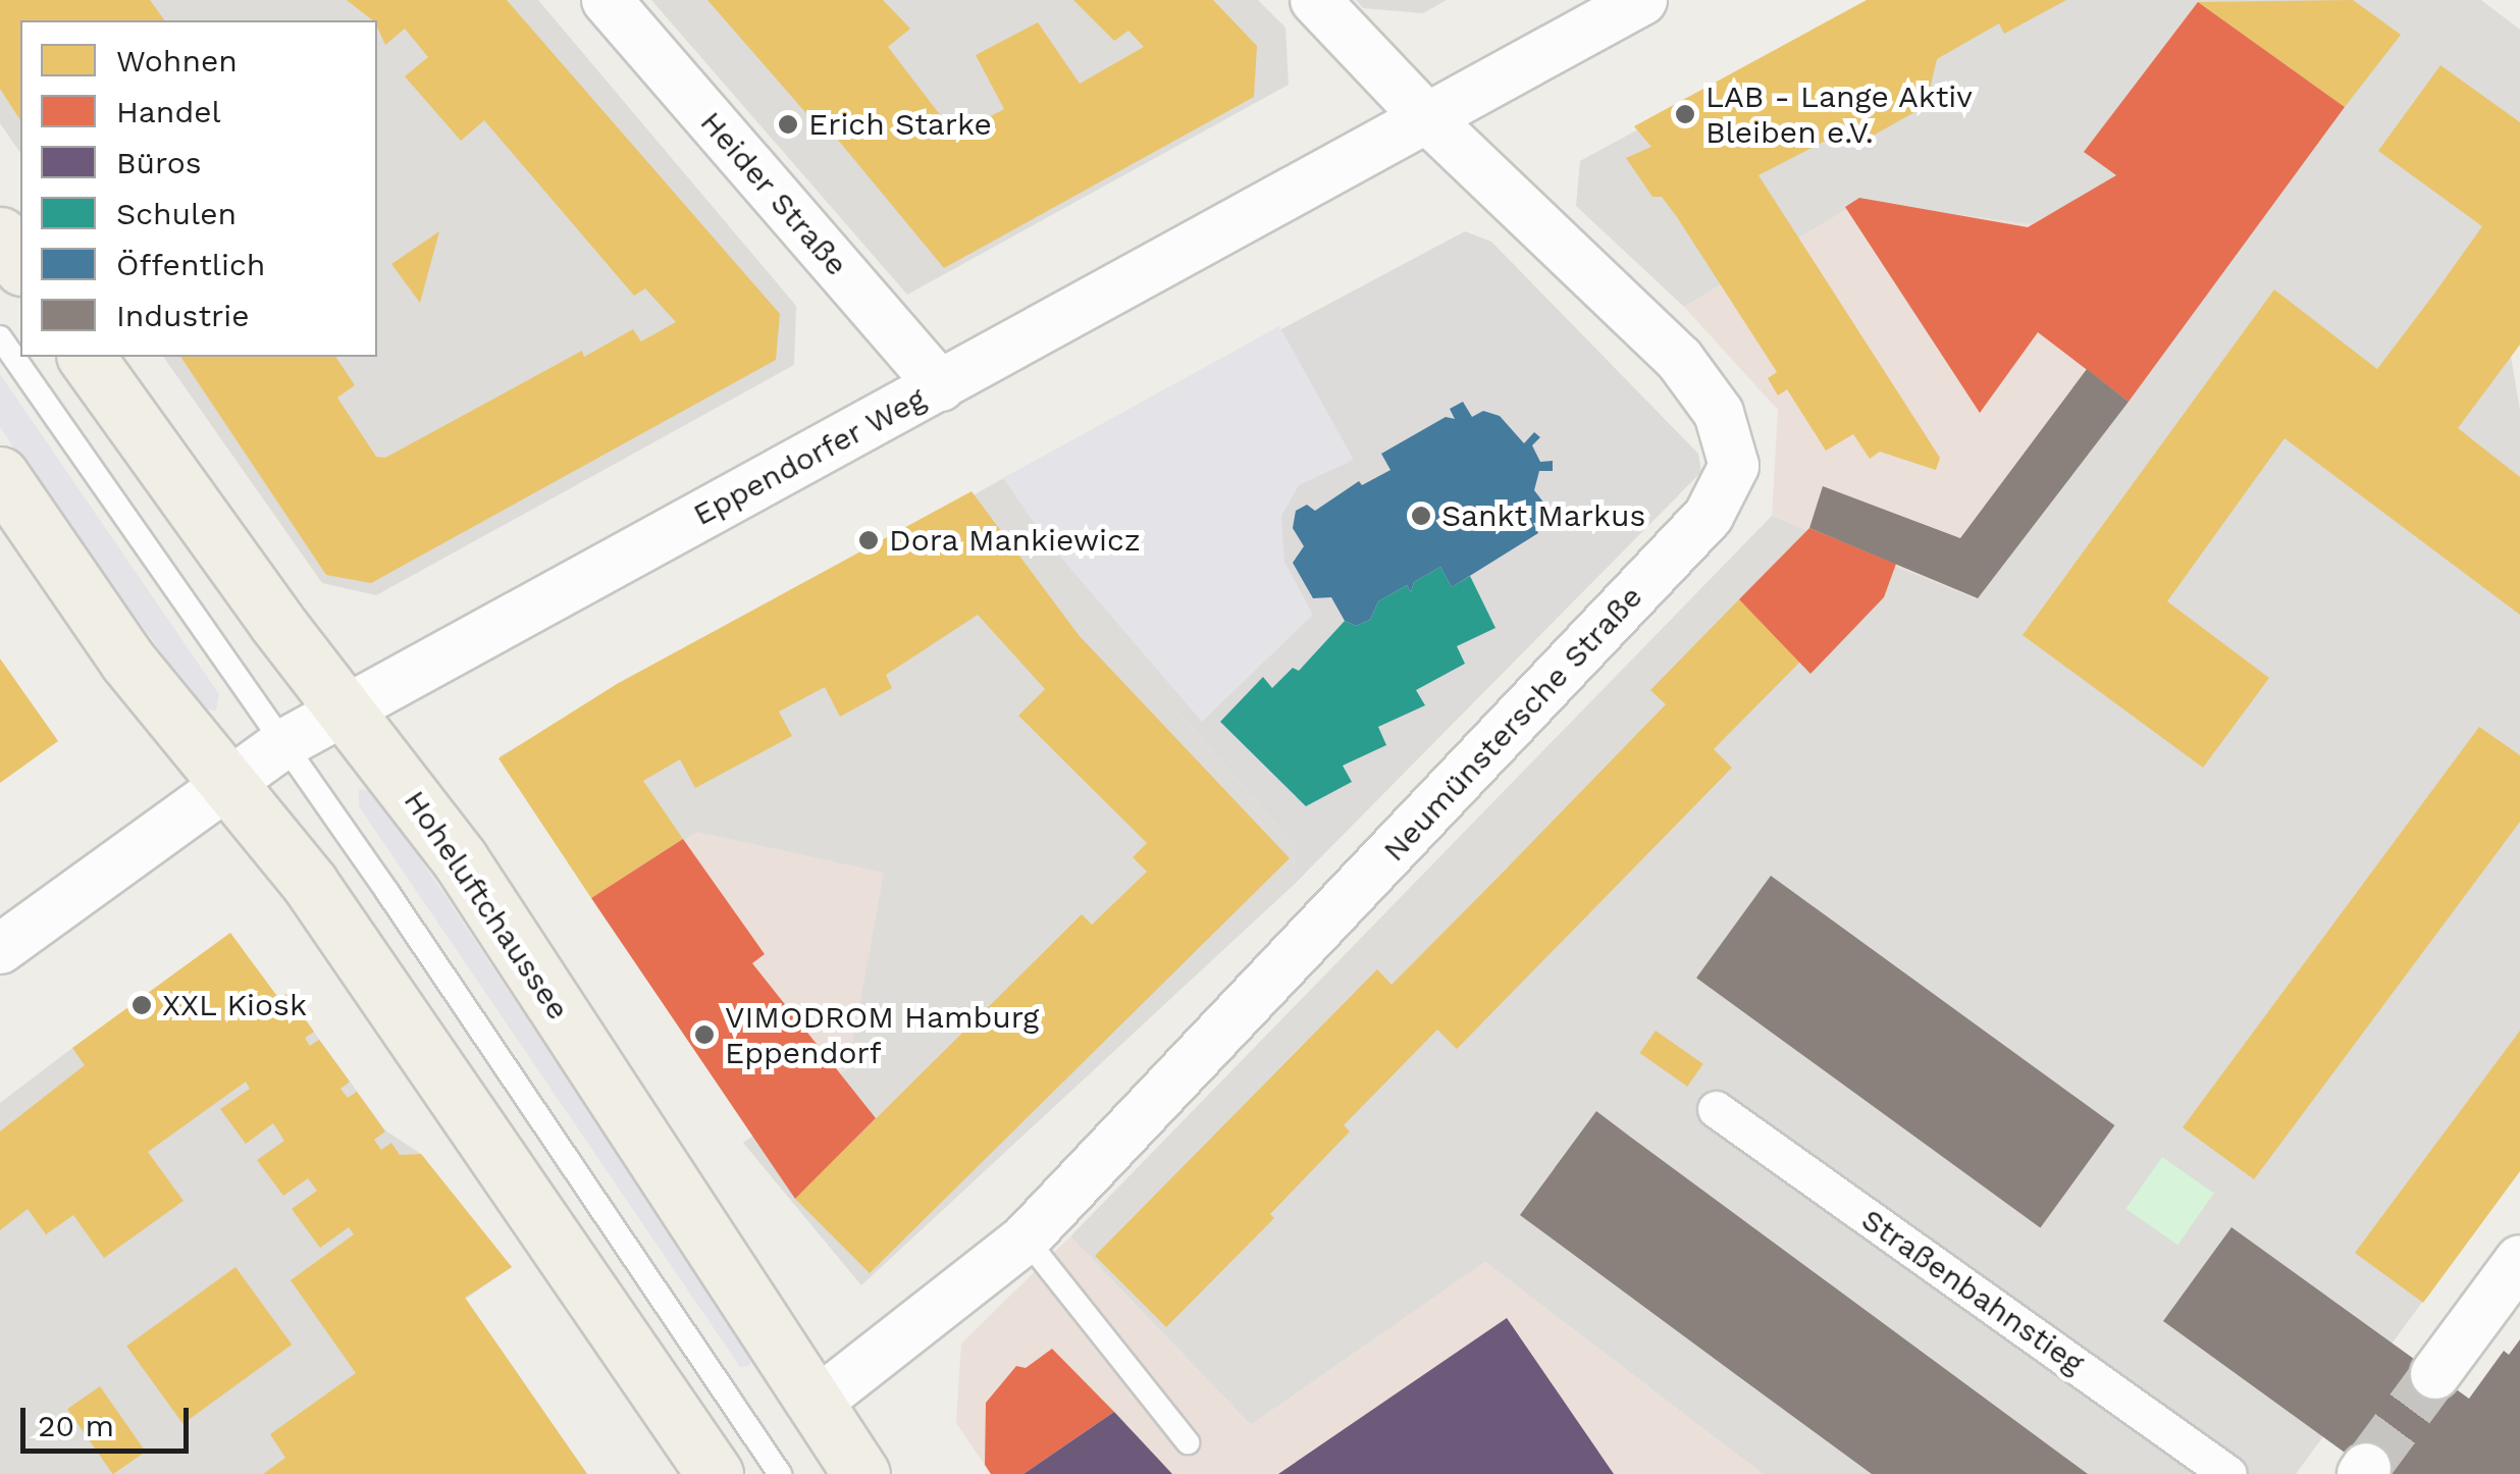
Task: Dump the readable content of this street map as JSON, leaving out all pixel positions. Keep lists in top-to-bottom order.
{
  "streets": {
    "main road": ["Hoheluftchaussee"],
    "street": [
      "Heider Straße",
      "Eppendorfer Weg",
      "Neumünstersche Straße",
      "Straßenbahnstieg"
    ]
  },
  "crossings": [
    ["Heider Straße", "Eppendorfer Weg"],
    ["Eppendorfer Weg", "Neumünstersche Straße"],
    ["Eppendorfer Weg", "Hoheluftchaussee"],
    ["Neumünstersche Straße", "Hoheluftchaussee"]
  ],
  "places": [
    "LAB - Lange Aktiv Bleiben e.V.",
    "Erich Starke",
    "Sankt Markus",
    "Dora Mankiewicz",
    "XXL Kiosk",
    "VIMODROM Hamburg Eppendorf"
  ],
  "legend": [
    "Wohnen",
    "Handel",
    "Büros",
    "Schulen",
    "Öffentlich",
    "Industrie"
  ],
  "scale_bar": "20 m"
}
